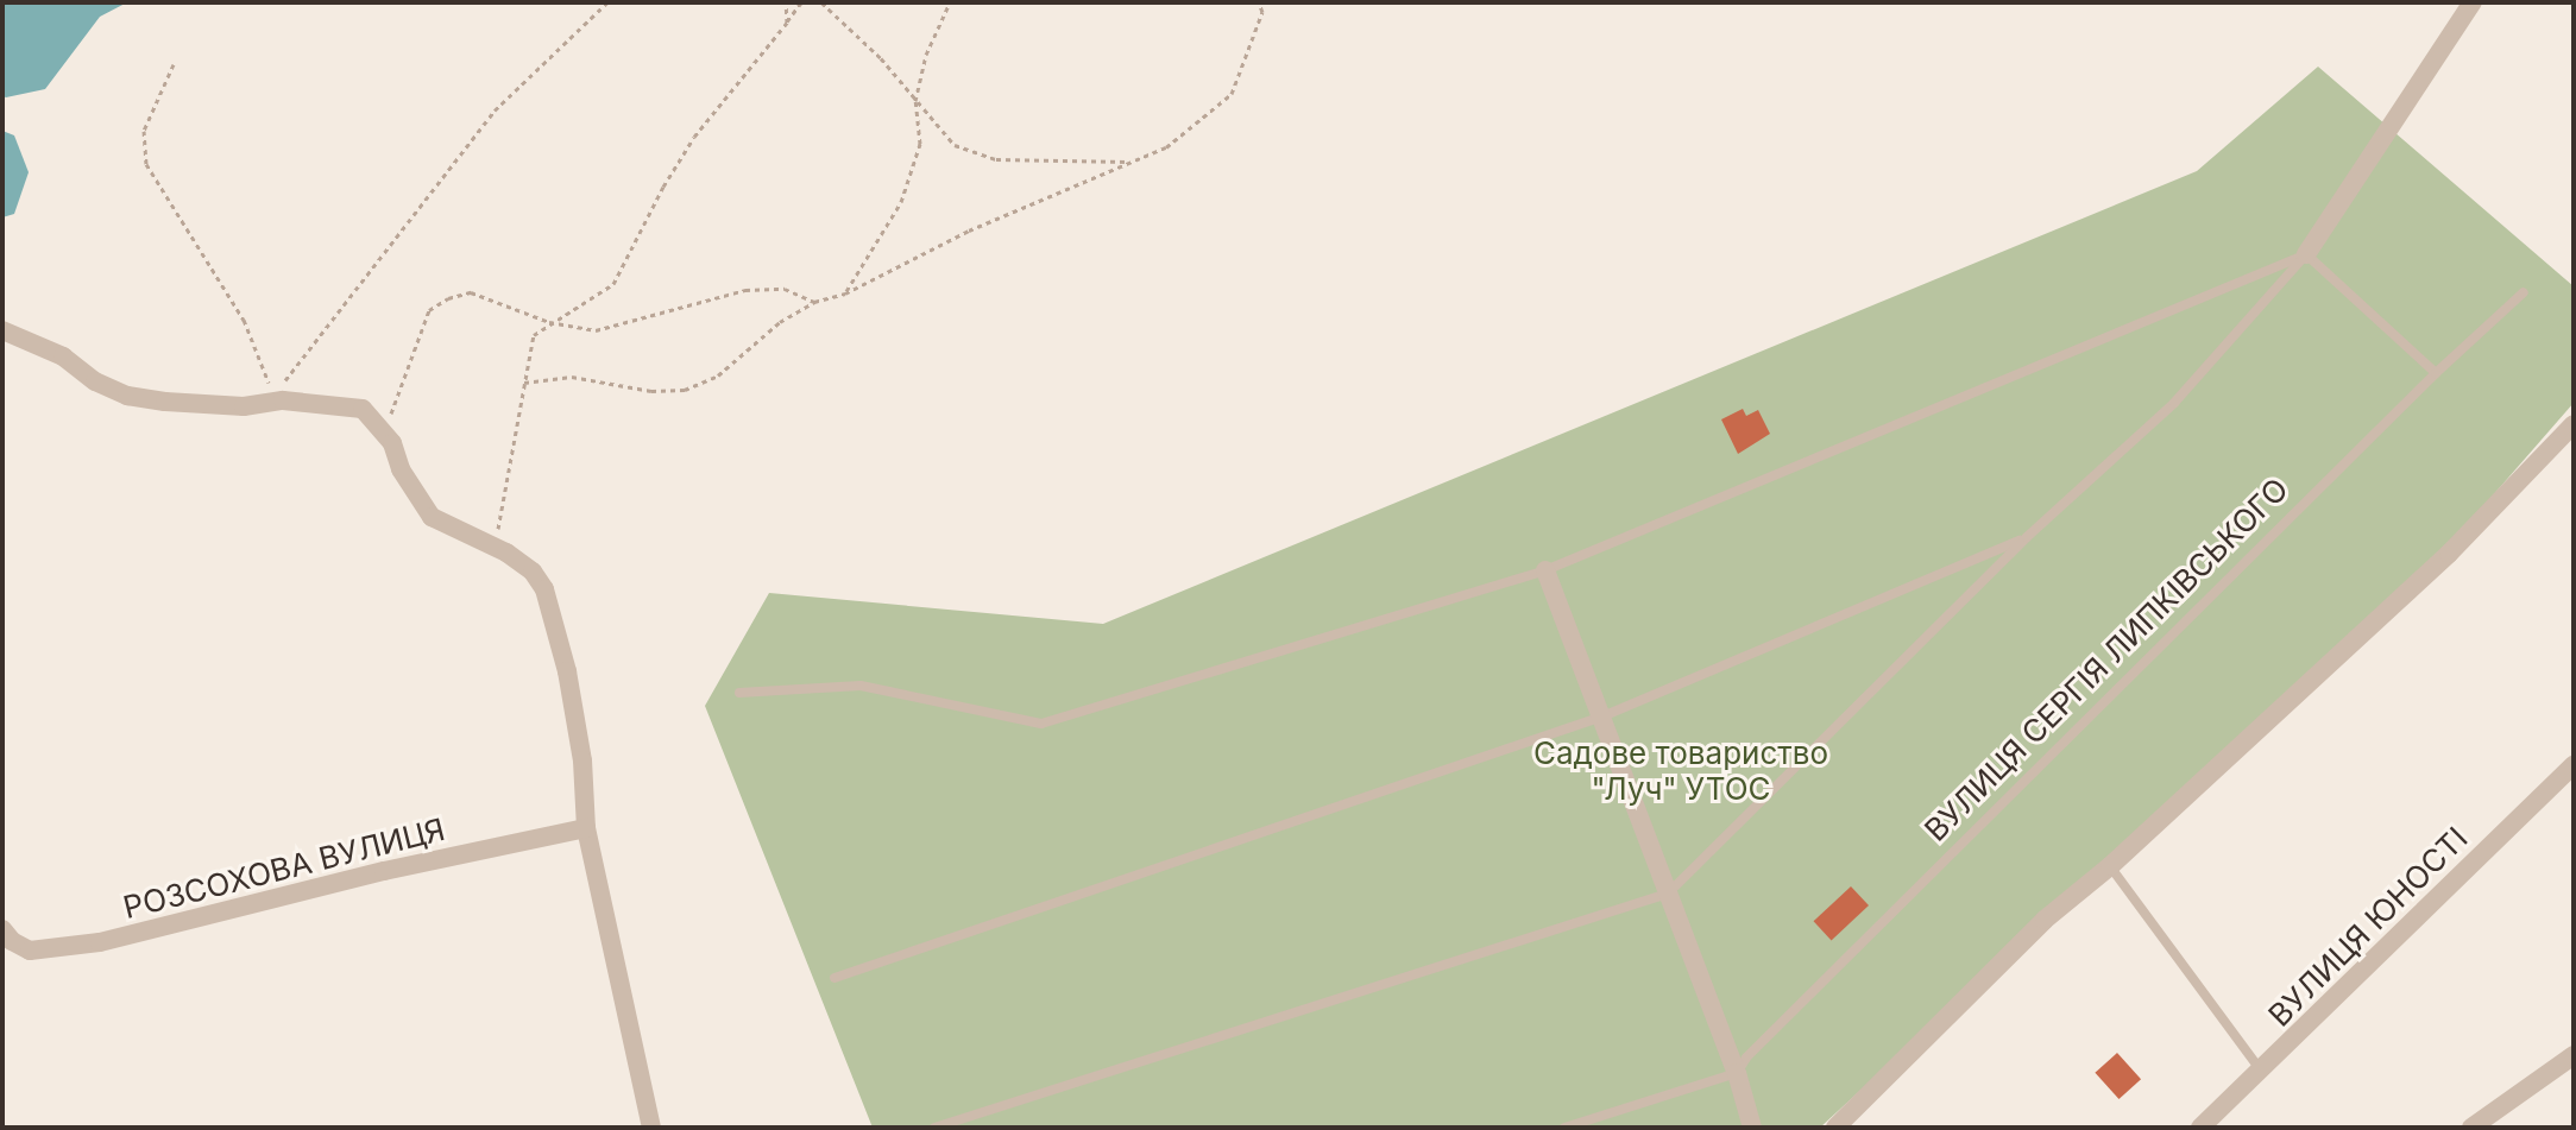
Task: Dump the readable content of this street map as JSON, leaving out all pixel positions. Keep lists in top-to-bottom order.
{
  "streets": {
    "street": ["РОЗСОХОВА ВУЛИЦЯ", "ВУЛИЦЯ ЮНОСТІ"],
    "lane": ["ВУЛИЦЯ СЕРГІЯ ЛИПКІВСЬКОГО"]
  },
  "parks": ["Садове товариство \"Луч\" УТОС"]
}
